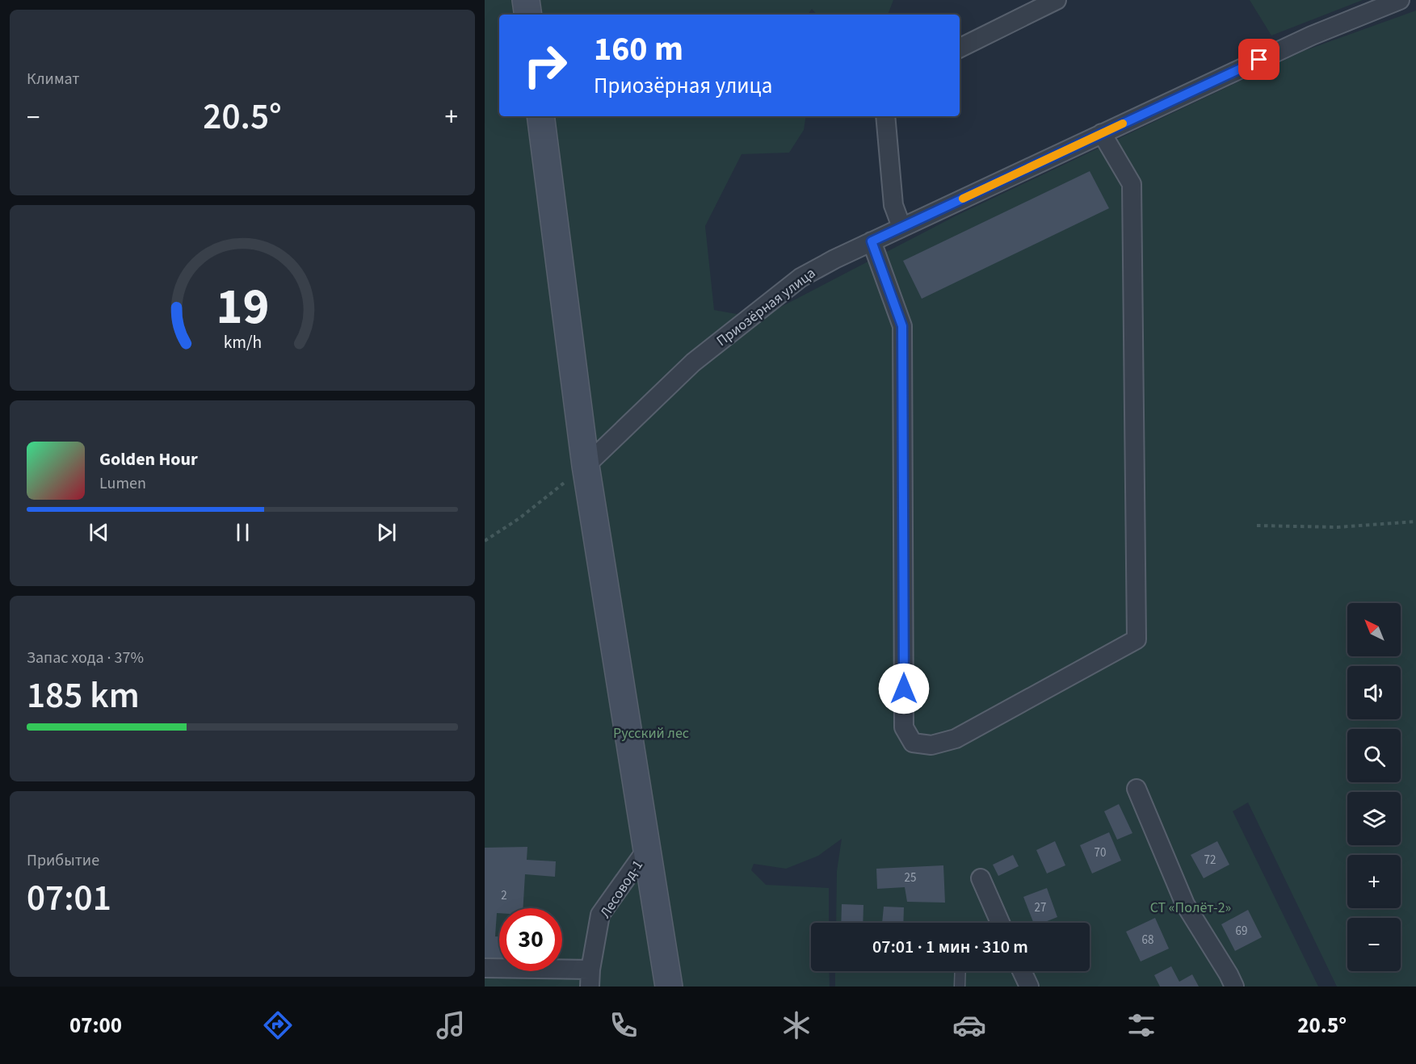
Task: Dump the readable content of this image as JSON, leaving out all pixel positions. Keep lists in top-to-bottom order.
{
  "streets": {
    "street": ["Приозёрная улица", "Лесовод-1"]
  },
  "parks": ["Русский лес", "СТ «Полёт-2»"],
  "house_numbers": [
    "70",
    "72",
    "25",
    "2",
    "27",
    "69",
    "68"
  ],
  "north": "top left",
  "page": {
    "tile": [
      "Климат",
      ["Запас хода · 37%", "185 km"],
      ["Прибытие", "07:01"]
    ],
    "turn": ["160 m", "Приозёрная улица"],
    "heat": ["−", "20.5°", "+"],
    "song": ["Golden Hour", "Lumen"],
    "map_buttons": ["+", "−"],
    "limit": "30",
    "trip": "07:01 · 1 мин · 310 m",
    "tabs": ["07:00", "20.5°"],
    "gauge": ["19", "km/h"]
  }
}
